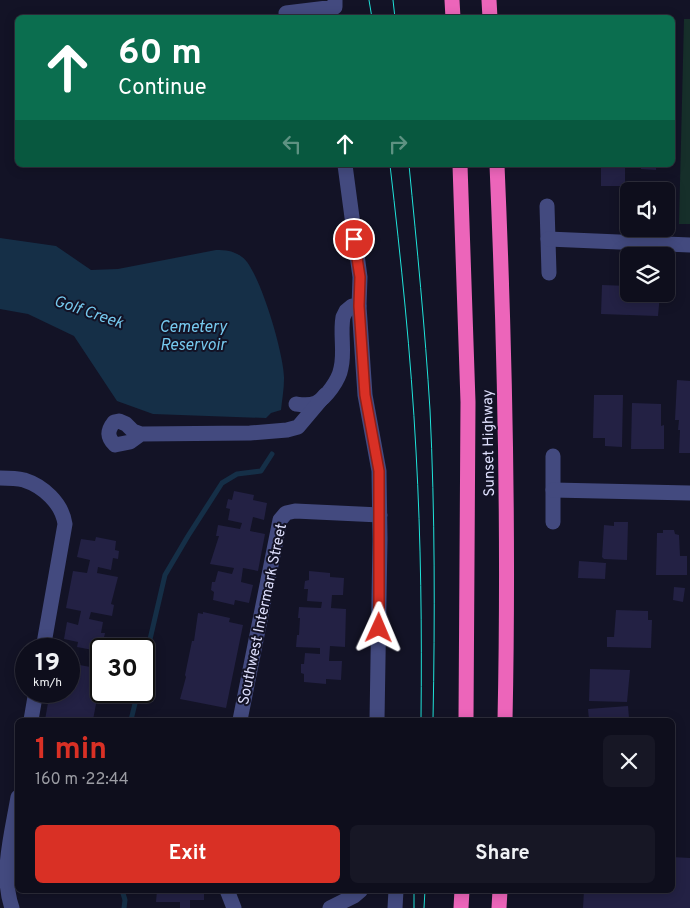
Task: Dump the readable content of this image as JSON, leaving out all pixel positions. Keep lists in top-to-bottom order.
{
  "streets": {
    "highway": ["Sunset Highway"],
    "street": ["Southwest Intermark Street"]
  },
  "water": ["Golf Creek", "Cemetery Reservoir"],
  "page": {
    "turn": ["60 m", "Continue"],
    "speed": "19 km/h",
    "limit": "30",
    "heading": ["1 min", "160 m · 22:44"],
    "buttons": ["Exit", "Share"]
  }
}
